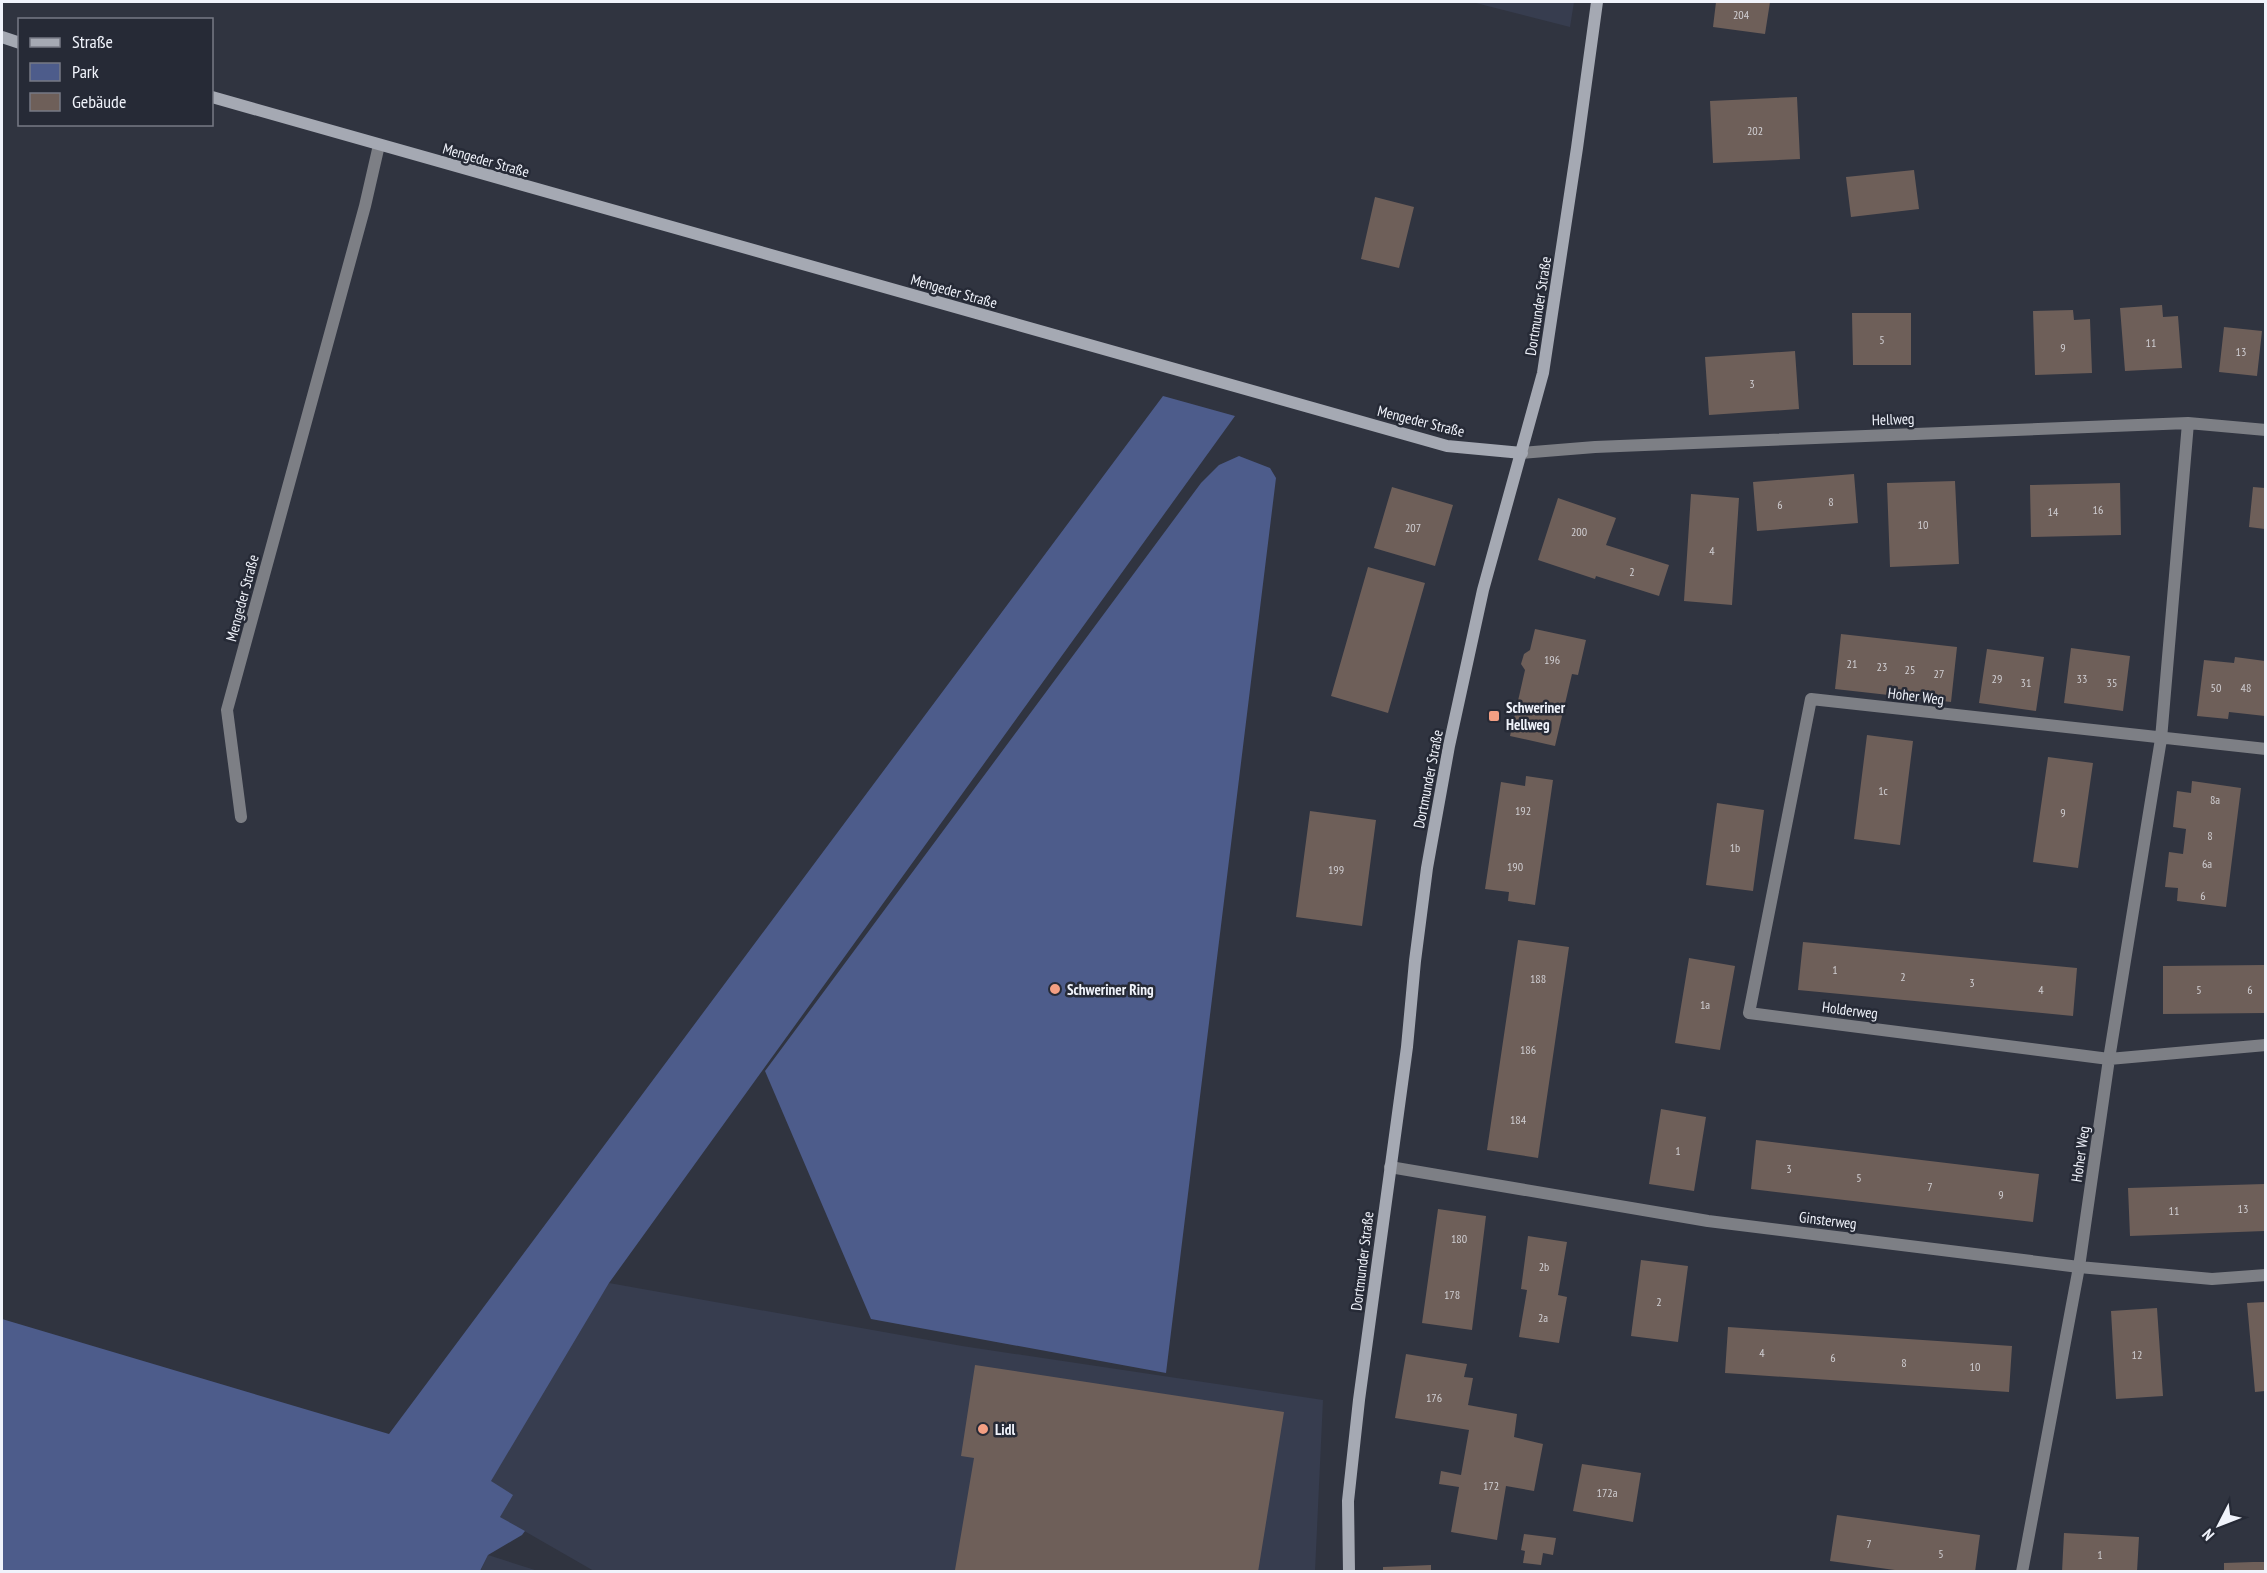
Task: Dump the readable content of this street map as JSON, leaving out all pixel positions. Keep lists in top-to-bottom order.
{
  "streets": {
    "main road": ["Mengeder Straße", "Dortmunder Straße"],
    "street": [
      "Hellweg",
      "Hoher Weg",
      "Holderweg",
      "Ginsterweg"
    ]
  },
  "crossings": [
    ["Mengeder Straße", "Dortmunder Straße"],
    ["Mengeder Straße", "Hellweg"],
    ["Dortmunder Straße", "Hellweg"],
    ["Dortmunder Straße", "Ginsterweg"],
    ["Hellweg", "Hoher Weg"],
    ["Hoher Weg", "Holderweg"],
    ["Hoher Weg", "Ginsterweg"]
  ],
  "places": {
    "transit": ["Schweriner Hellweg"],
    "other": ["Schweriner Ring", "Lidl"]
  },
  "house_numbers": [
    "204",
    "202",
    "5",
    "11",
    "9",
    "13",
    "3",
    "8",
    "6",
    "16",
    "14",
    "10",
    "207",
    "200",
    "4",
    "2",
    "196",
    "21",
    "23",
    "25",
    "27",
    "29",
    "33",
    "31",
    "35",
    "50",
    "48",
    "1c",
    "8a",
    "192",
    "9",
    "8",
    "1b",
    "6a",
    "190",
    "199",
    "6",
    "1",
    "2",
    "188",
    "3",
    "4",
    "5",
    "6",
    "1a",
    "186",
    "184",
    "1",
    "3",
    "5",
    "7",
    "9",
    "13",
    "11",
    "180",
    "2b",
    "178",
    "2",
    "2a",
    "4",
    "12",
    "6",
    "8",
    "10",
    "176",
    "172",
    "172a",
    "7",
    "5",
    "1"
  ],
  "legend": ["Straße", "Park", "Gebäude"],
  "north": "bottom left"
}
